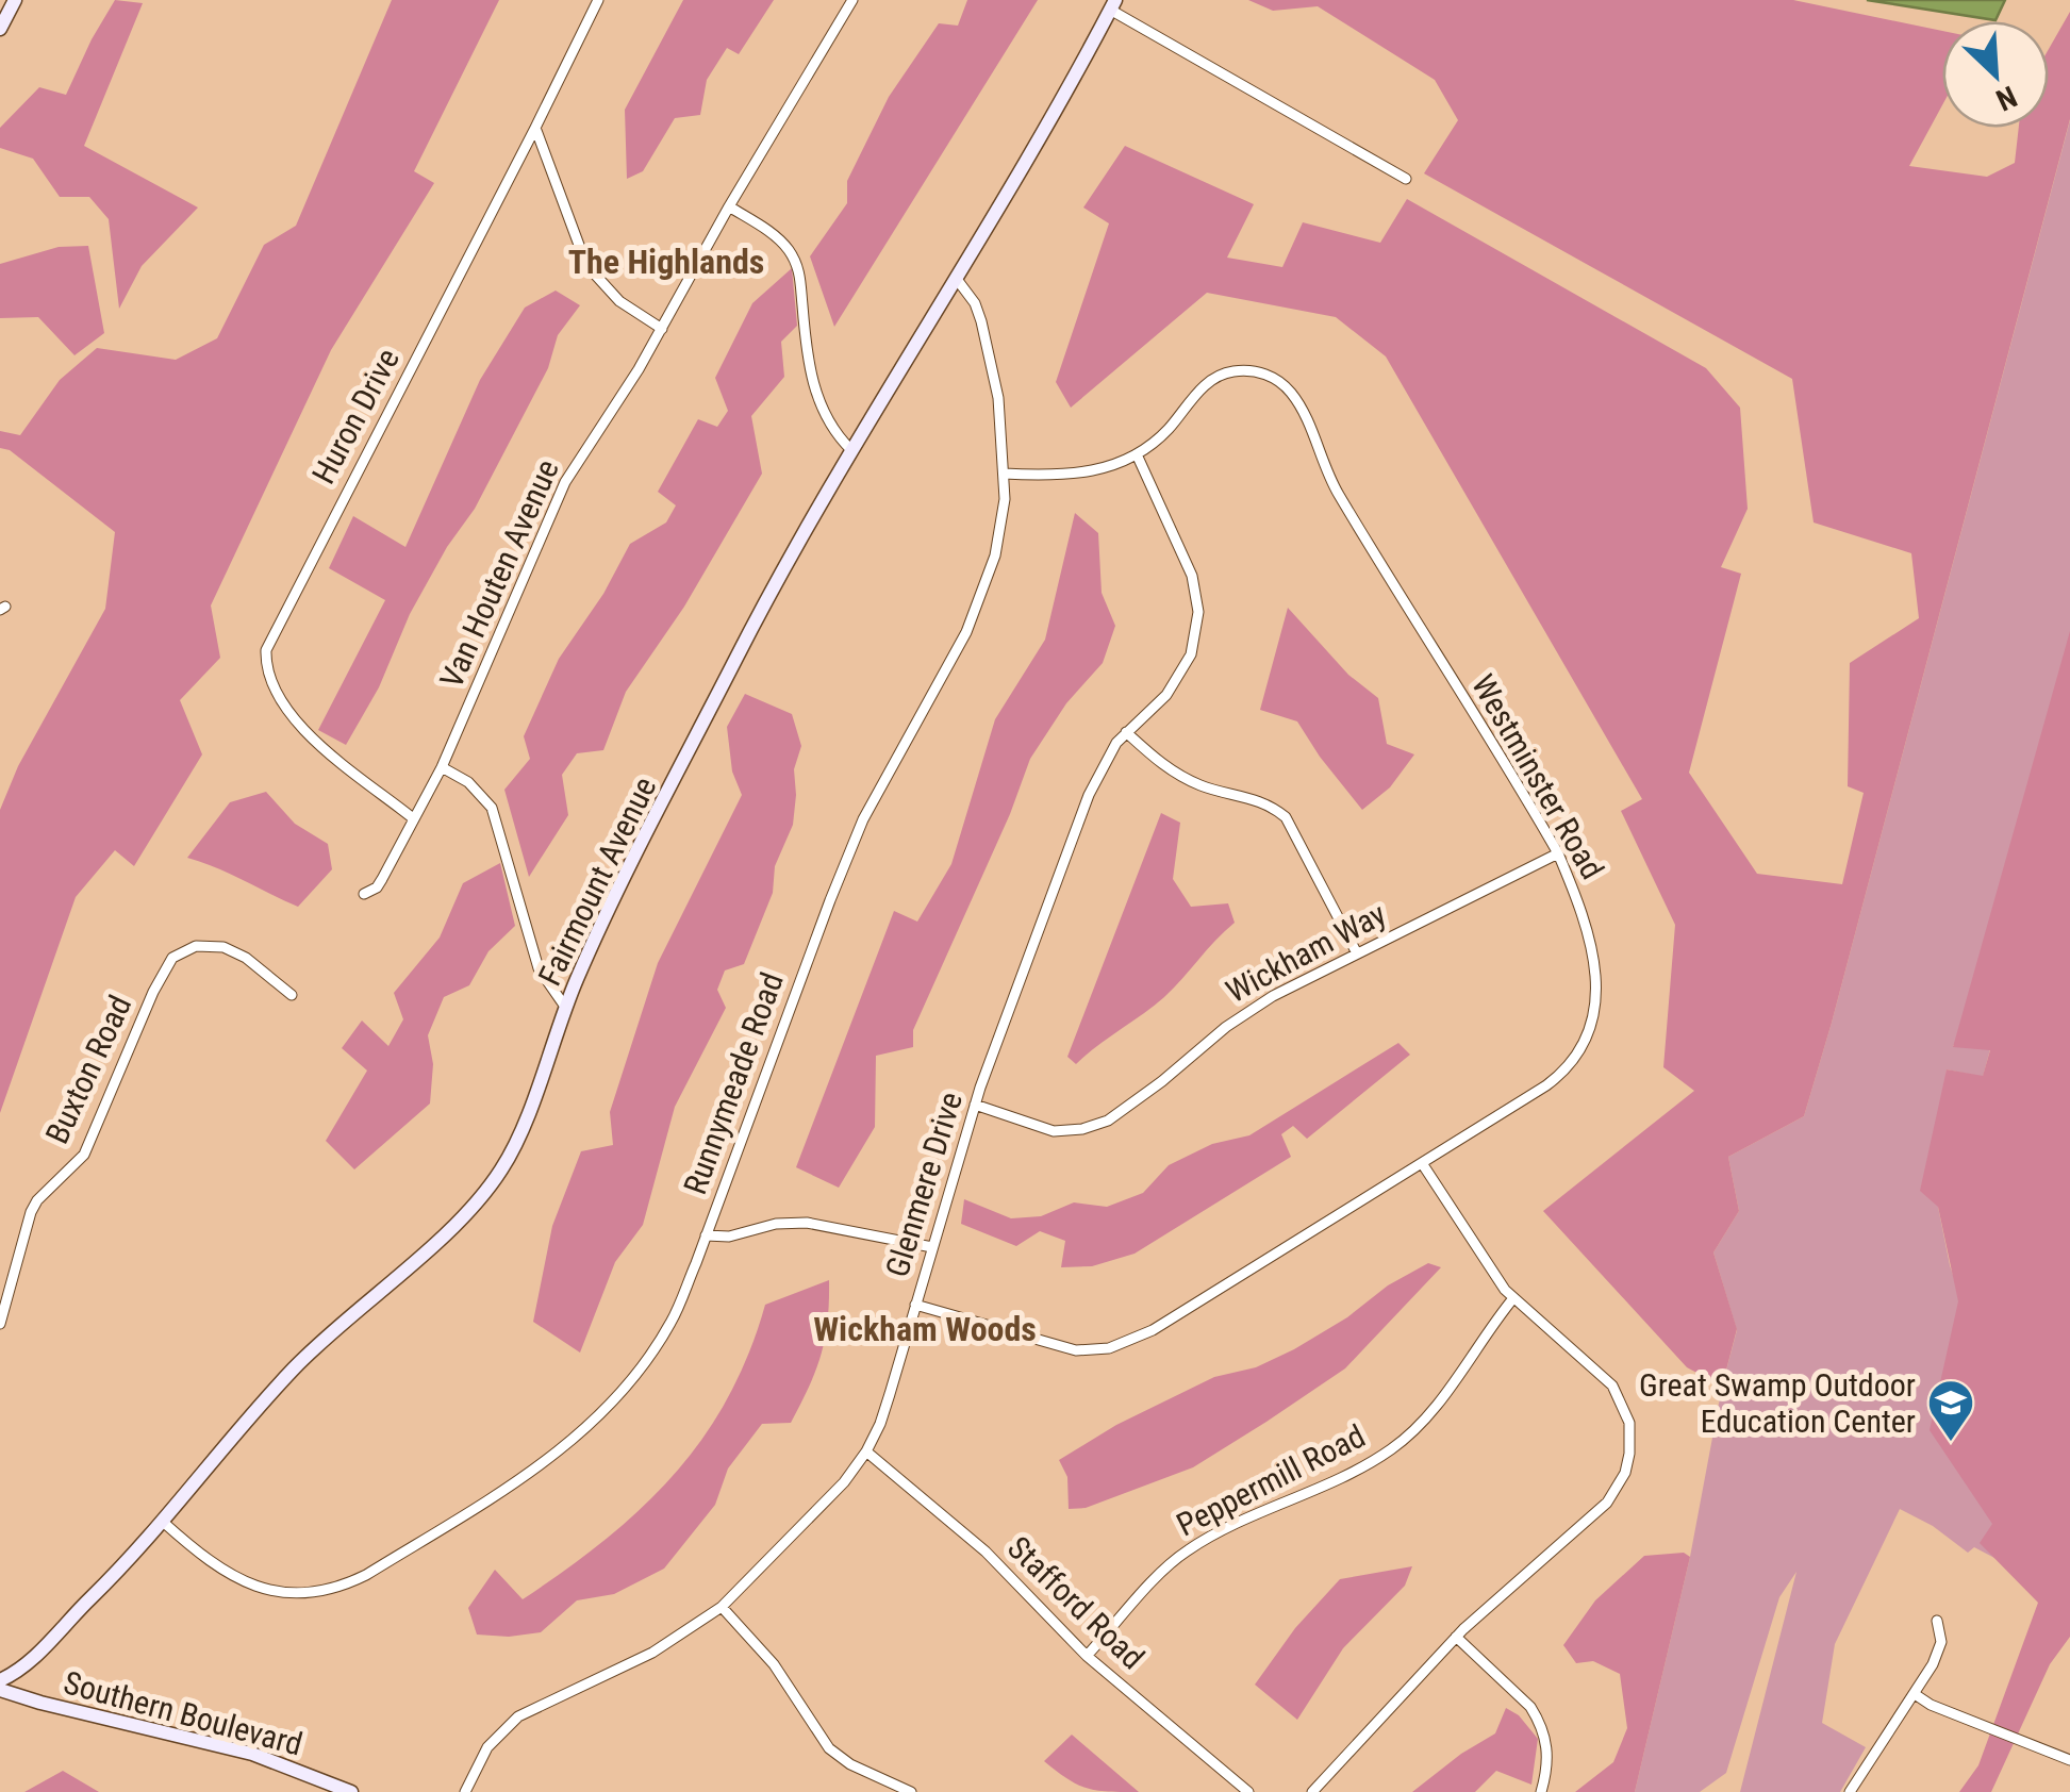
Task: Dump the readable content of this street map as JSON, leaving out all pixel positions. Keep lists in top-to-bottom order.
{
  "streets": {
    "main road": ["Fairmount Avenue", "Southern Boulevard"],
    "street": [
      "Huron Drive",
      "Van Houten Avenue",
      "Westminster Road",
      "Wickham Way",
      "Buxton Road",
      "Runnymeade Road",
      "Glenmere Drive",
      "Peppermill Road",
      "Stafford Road"
    ]
  },
  "crossings": [
    ["Huron Drive", "Van Houten Avenue"],
    ["Westminster Road", "Wickham Way"],
    ["Westminster Road", "Runnymeade Road"],
    ["Westminster Road", "Glenmere Drive"],
    ["Fairmount Avenue", "Runnymeade Road"],
    ["Wickham Way", "Glenmere Drive"],
    ["Glenmere Drive", "Stafford Road"],
    ["Peppermill Road", "Stafford Road"]
  ],
  "districts": ["The Highlands", "Wickham Woods"],
  "places": {
    "school or university": ["Great Swamp Outdoor Education Center"]
  },
  "north": "bottom right"
}
